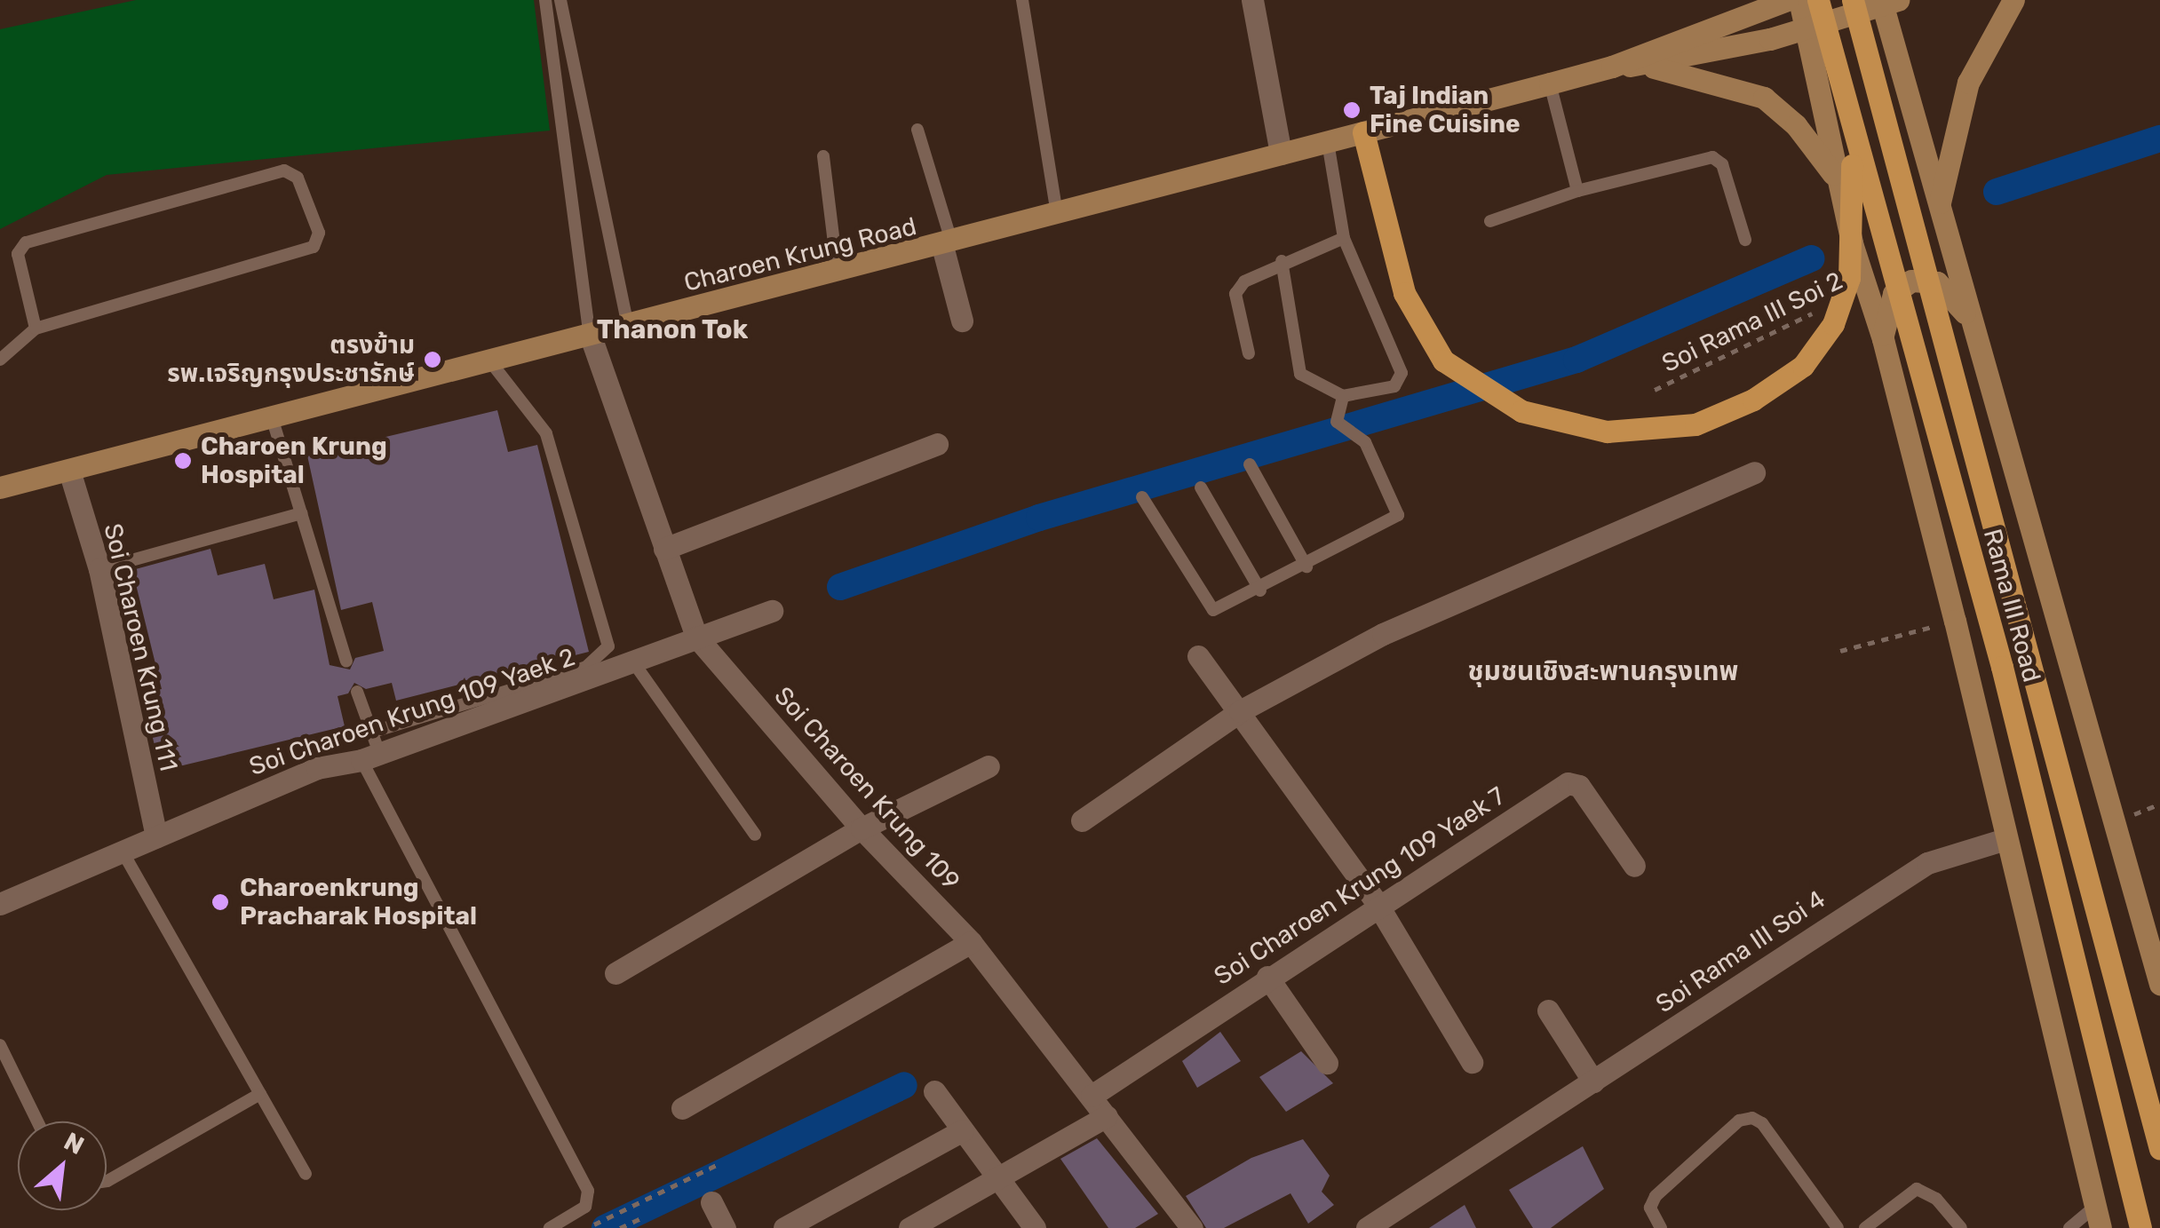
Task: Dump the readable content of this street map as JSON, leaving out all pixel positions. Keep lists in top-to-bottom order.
{
  "streets": {
    "main road": ["Charoen Krung Road", "Rama III Road"],
    "street": [
      "Soi Charoen Krung 111",
      "Soi Charoen Krung 109 Yaek 2",
      "Soi Charoen Krung 109",
      "Soi Charoen Krung 109 Yaek 7",
      "Soi Rama III Soi 4"
    ],
    "path": ["Soi Rama III Soi 2"]
  },
  "crossings": [
    ["Charoen Krung Road", "Rama III Road"],
    ["Charoen Krung Road", "Soi Charoen Krung 111"],
    ["Charoen Krung Road", "Soi Charoen Krung 109"],
    ["Soi Charoen Krung 111", "Soi Charoen Krung 109 Yaek 2"],
    ["Soi Charoen Krung 109 Yaek 2", "Soi Charoen Krung 109"],
    ["Soi Charoen Krung 109", "Soi Charoen Krung 109 Yaek 7"]
  ],
  "districts": ["Thanon Tok", "ชุมชนเชิงสะพานกรุงเทพ"],
  "places": [
    "Taj Indian Fine Cuisine",
    "ตรงข้าม รพ.เจริญกรุงประชารักษ์",
    "Charoen Krung Hospital",
    "Charoenkrung Pracharak Hospital"
  ],
  "north": "top right"
}
